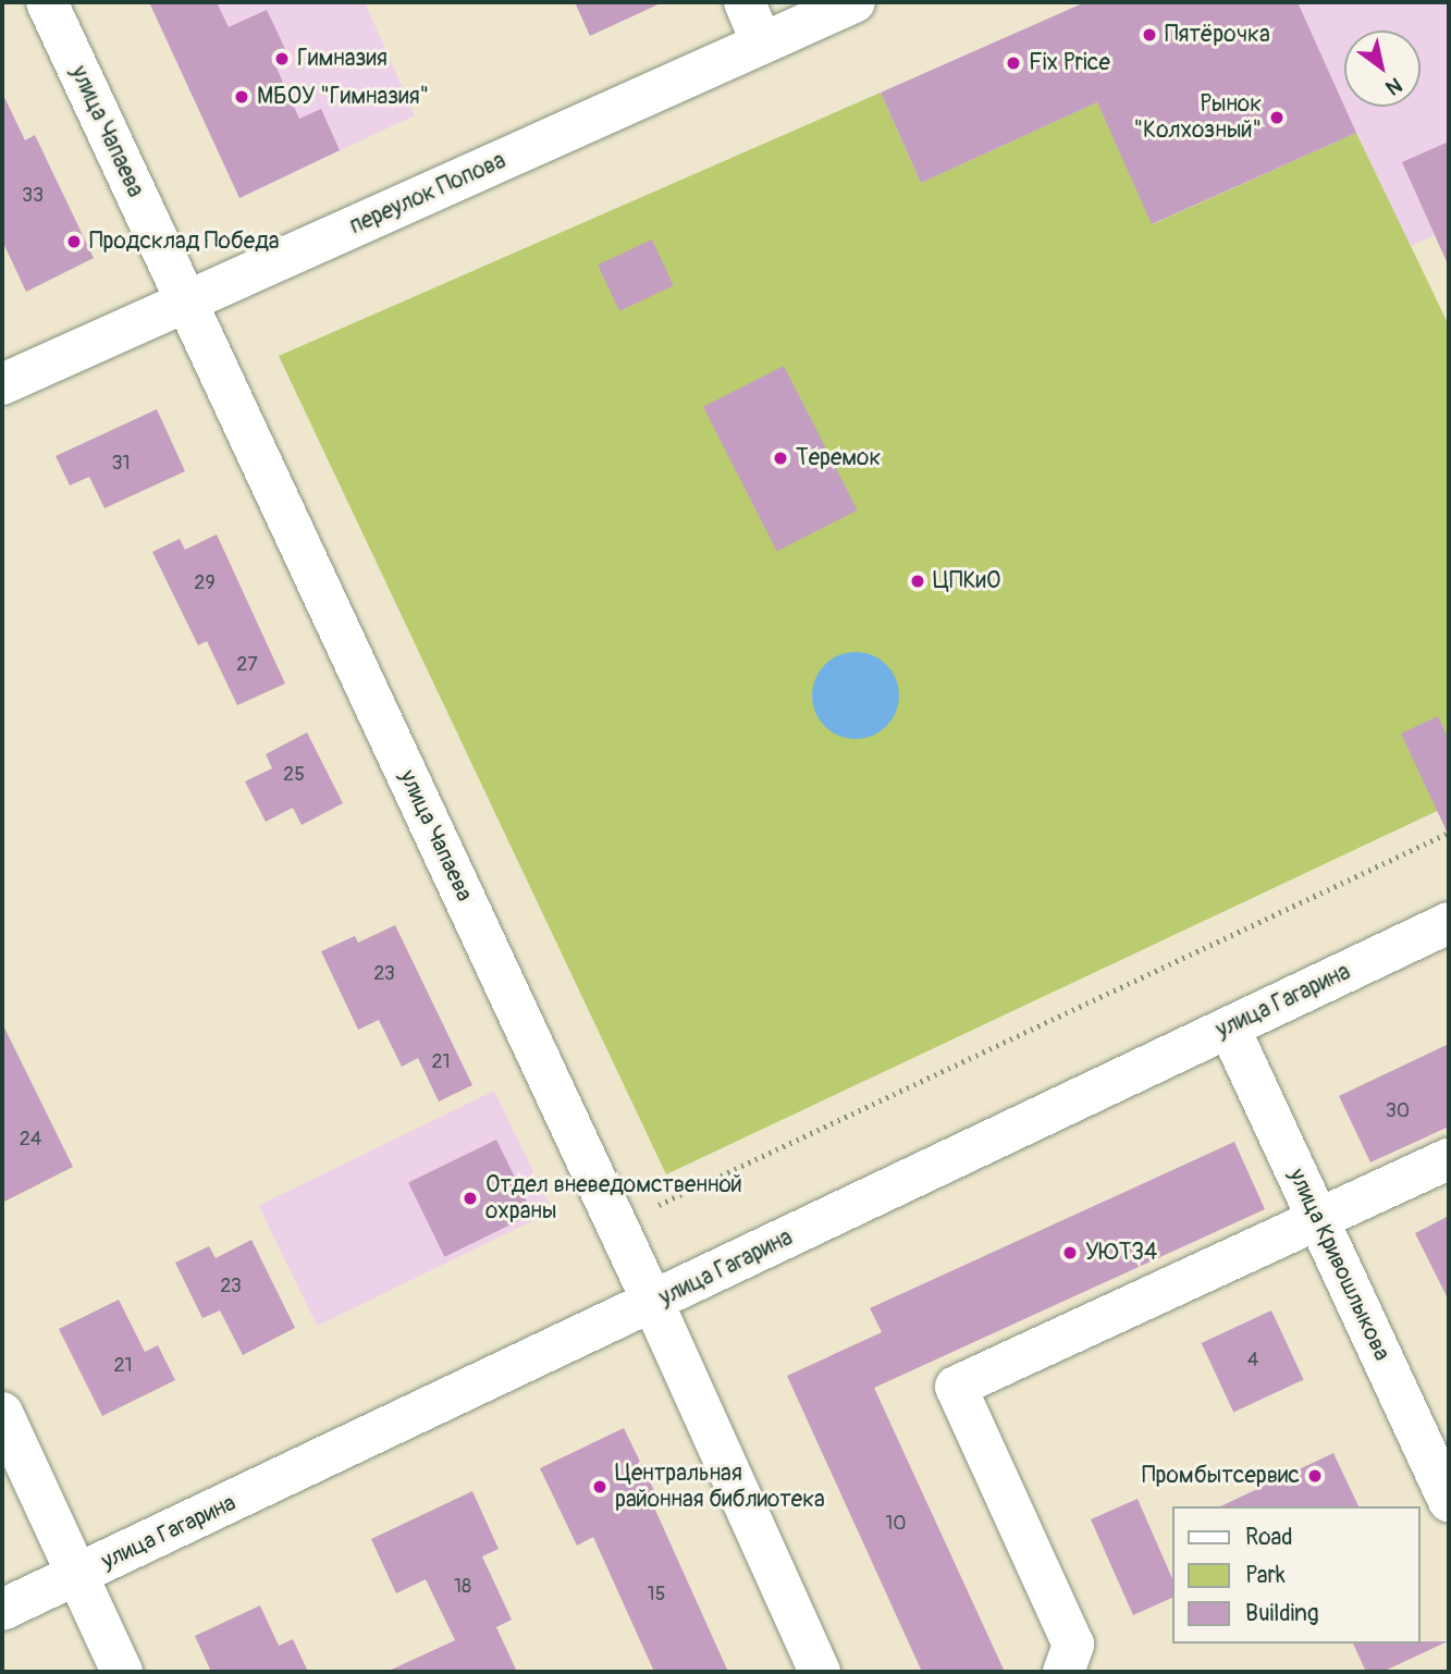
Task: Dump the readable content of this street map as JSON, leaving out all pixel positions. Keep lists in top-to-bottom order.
{
  "streets": {
    "street": [
      "улица Чапаева",
      "переулок Попова",
      "улица Гагарина",
      "улица Кривошлыкова"
    ]
  },
  "crossings": [
    ["улица Чапаева", "переулок Попова"],
    ["улица Чапаева", "улица Гагарина"],
    ["улица Гагарина", "улица Кривошлыкова"]
  ],
  "places": [
    "Пятёрочка",
    "Гимназия",
    "Fix Price",
    "МБОУ \"Гимназия\"",
    "Рынок \"Колхозный\"",
    "Продсклад Победа",
    "Теремок",
    "ЦПКиО",
    "Отдел вневедомственной охраны",
    "УЮТ34",
    "Промбытсервис",
    "Центральная районная библиотека"
  ],
  "house_numbers": [
    "33",
    "31",
    "29",
    "27",
    "25",
    "23",
    "21",
    "30",
    "24",
    "23",
    "4",
    "21",
    "10",
    "18",
    "15"
  ],
  "legend": ["Road", "Park", "Building"],
  "north": "bottom right"
}
